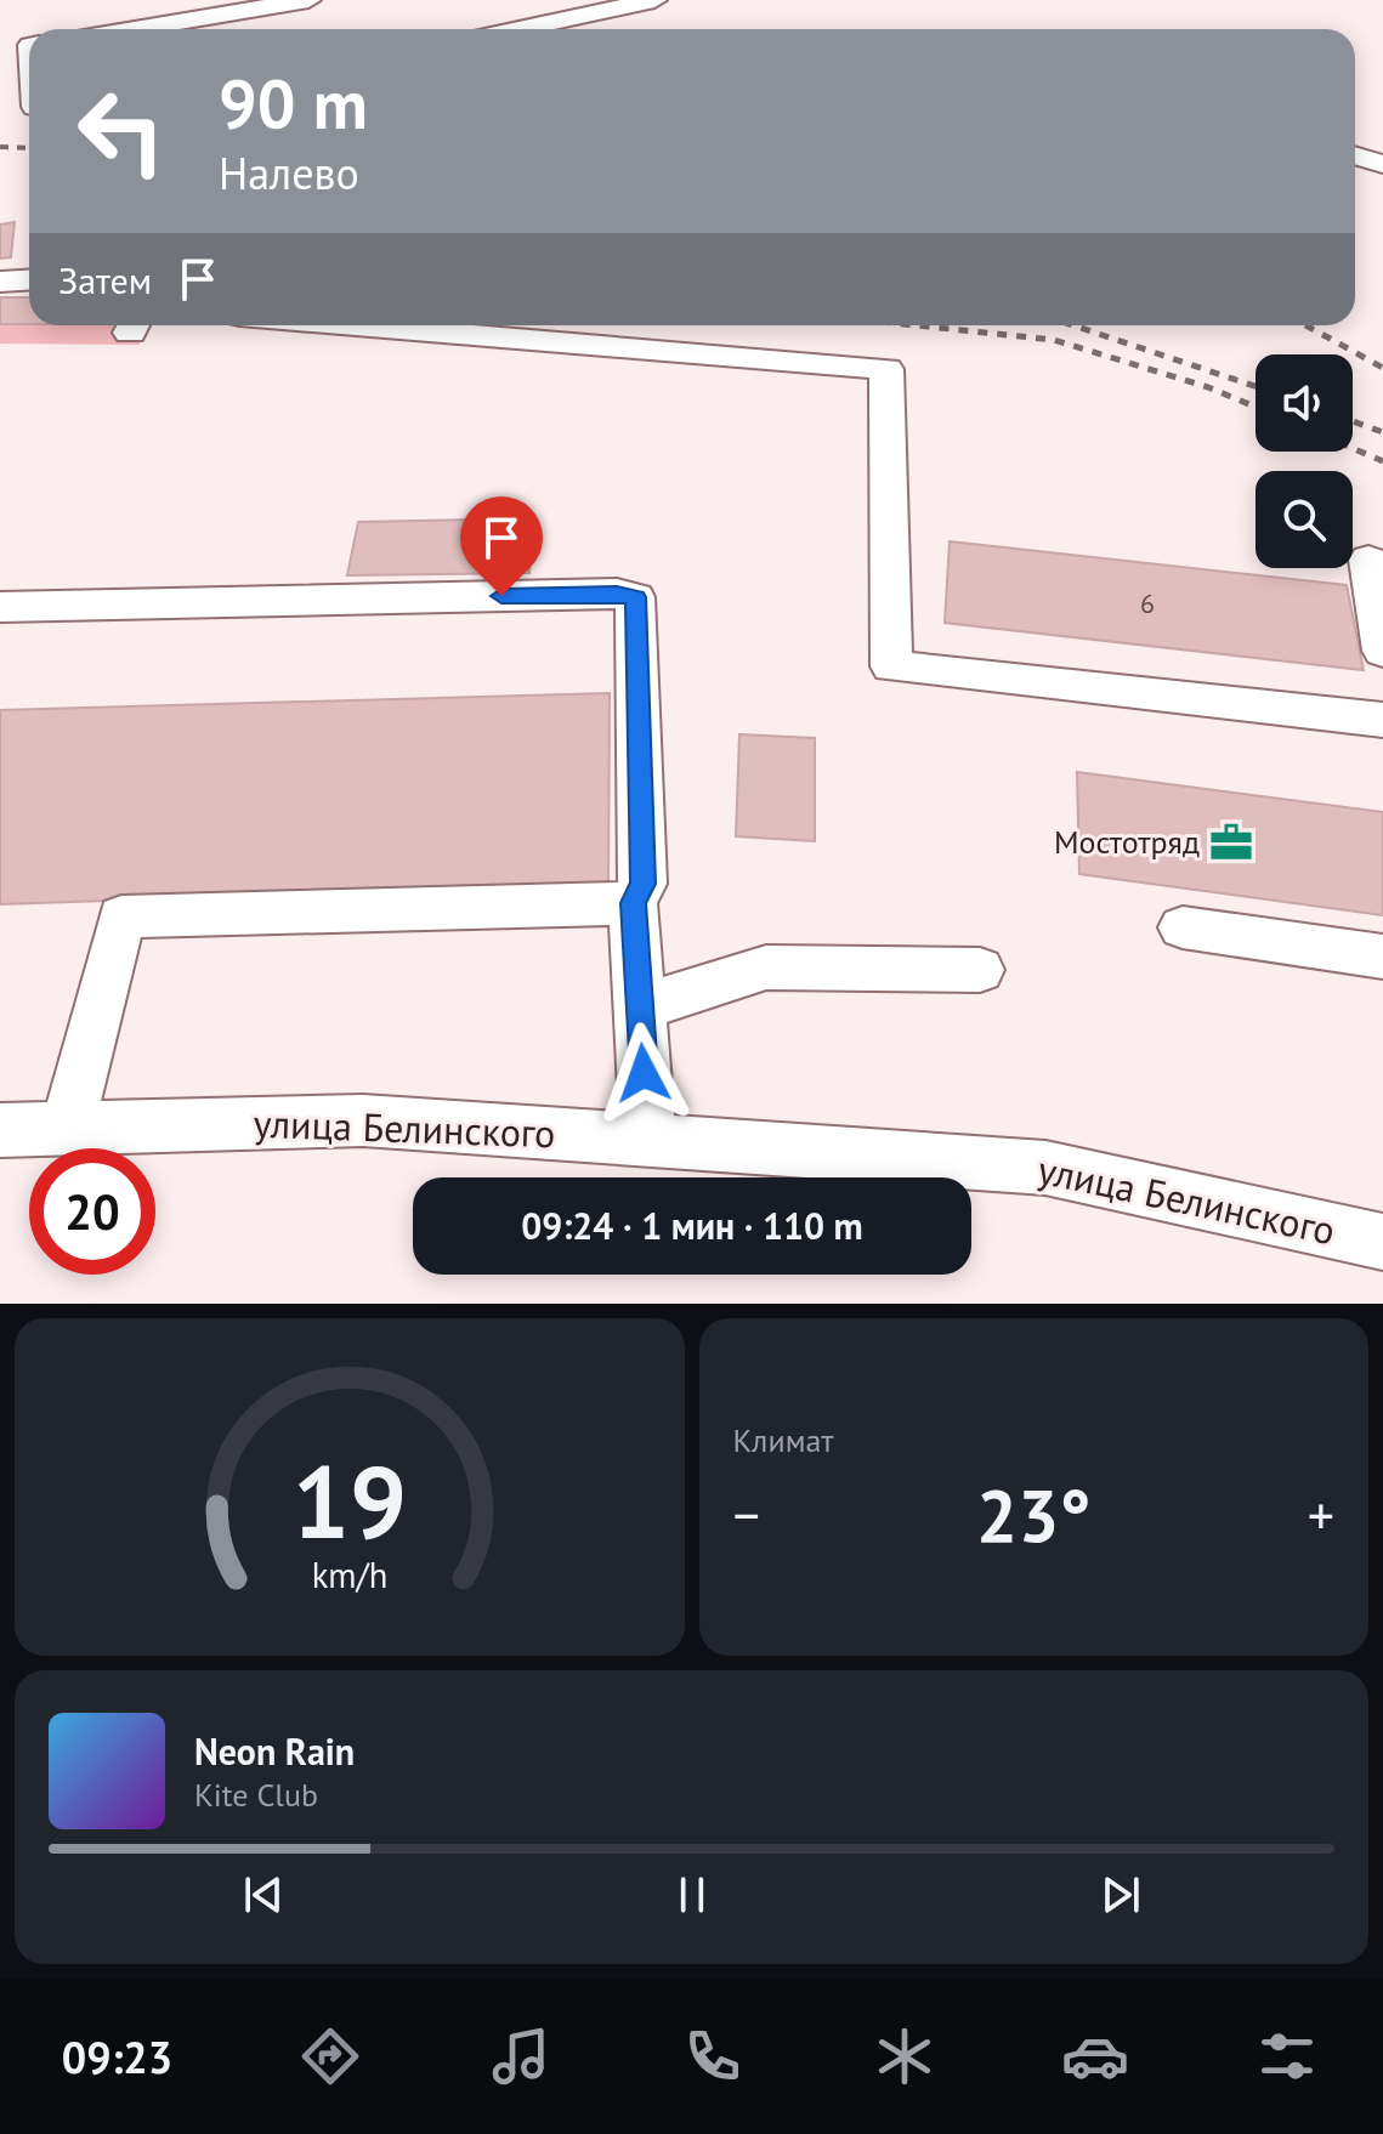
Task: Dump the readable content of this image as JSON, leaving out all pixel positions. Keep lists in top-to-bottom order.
{
  "streets": {
    "street": ["улица Белинского"]
  },
  "places": {
    "office": ["Мостотряд"]
  },
  "house_numbers": ["6"],
  "page": {
    "turn": ["90 m", "Налево"],
    "then": "Затем",
    "limit": "20",
    "trip": "09:24 · 1 мин · 110 m",
    "tile": "Климат",
    "heat": ["−", "23°", "+"],
    "song": ["Neon Rain", "Kite Club"],
    "tabs": "09:23",
    "gauge": ["19", "km/h"]
  }
}
